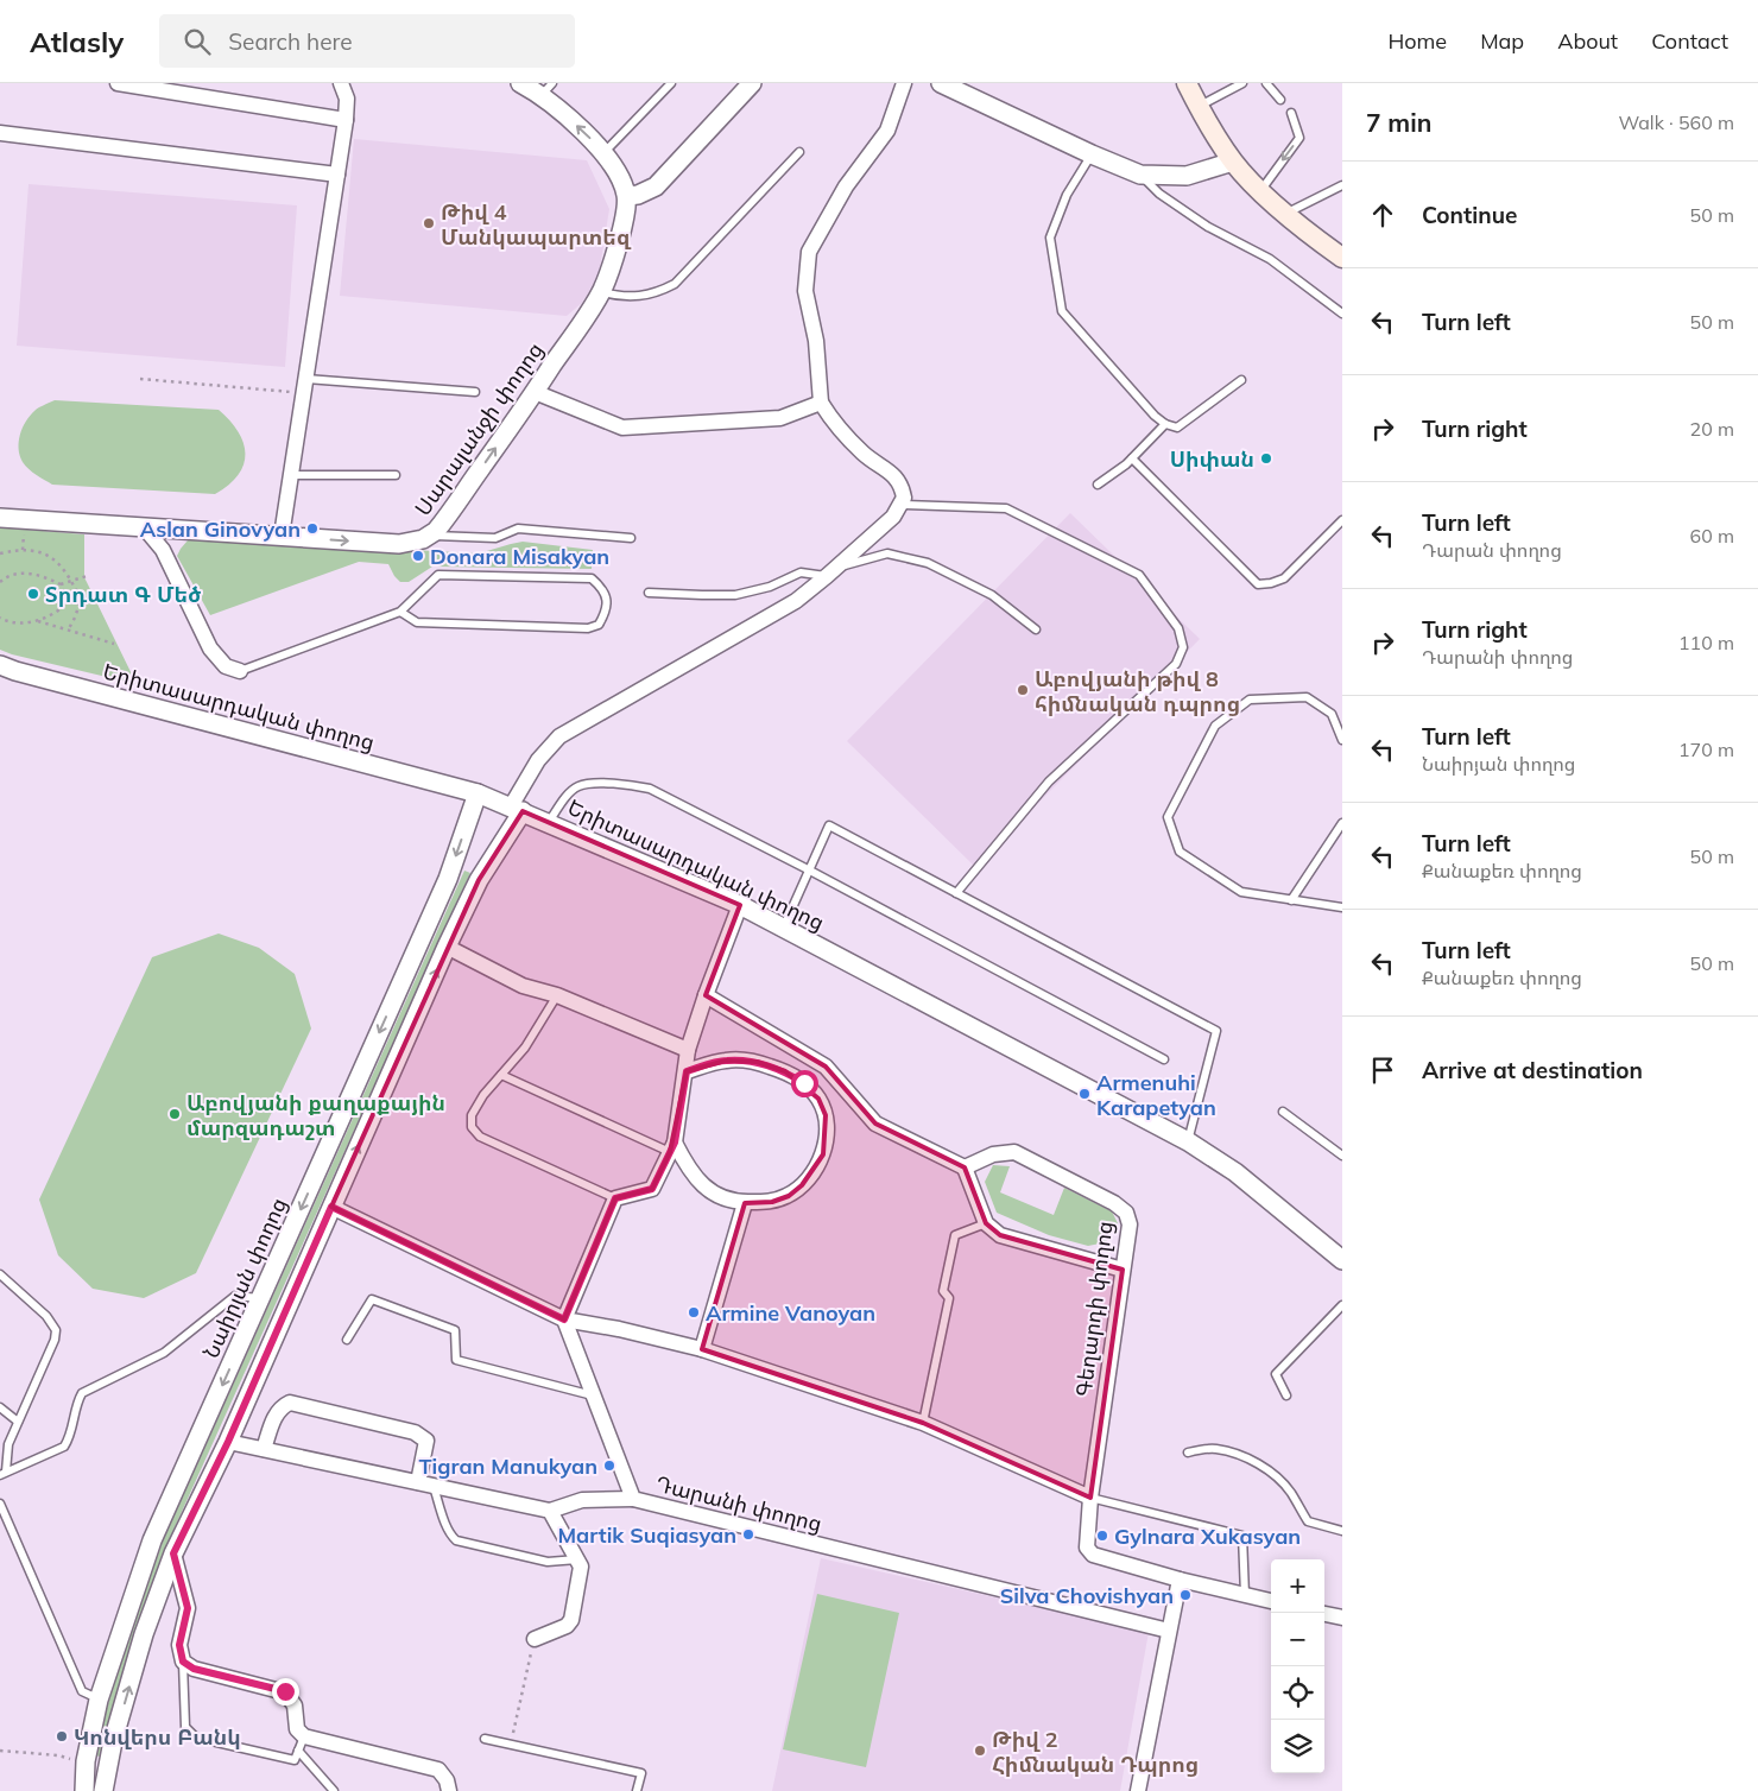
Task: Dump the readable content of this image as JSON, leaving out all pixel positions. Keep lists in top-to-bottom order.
{
  "streets": {
    "street": [
      "Սարալանջի փողոց",
      "Երիտասարդական փողոց",
      "Նաիրյան փողոց",
      "Գեղարդի փողոց",
      "Դարանի փողոց"
    ]
  },
  "crossings": [
    ["Երիտասարդական փողոց", "Նաիրյան փողոց"]
  ],
  "one_way": ["Սարալանջի փողոց"],
  "places": [
    "Թիվ 4 Մանկապարտեզ",
    "Սիփան",
    "Aslan Ginovyan",
    "Donara Misakyan",
    "Տրդատ Գ Մեծ",
    "Աբովյանի թիվ 8 հիմնական դպրոց",
    "Armenuhi Karapetyan",
    "Աբովյանի քաղաքային մարզադաշտ",
    "Armine Vanoyan",
    "Tigran Manukyan",
    "Martik Suqiasyan",
    "Gylnara Xukasyan",
    "Silva Chovishyan",
    "Կոնվերս Բանկ",
    "Թիվ 2 Հիմնական Դպրոց"
  ],
  "page": {
    "header": "Atlasly",
    "search": "Search here",
    "nav": [
      "Home",
      "Map",
      "About",
      "Contact"
    ],
    "heading": ["7 min", "Walk · 560 m"],
    "list": [
      ["Continue", "50 m"],
      ["Turn left", "50 m"],
      ["Turn right", "20 m"],
      ["Turn left", "Դարան փողոց", "60 m"],
      ["Turn right", "Դարանի փողոց", "110 m"],
      ["Turn left", "Նաիրյան փողոց", "170 m"],
      ["Turn left", "Քանաքեռ փողոց", "50 m"],
      ["Turn left", "Քանաքեռ փողոց", "50 m"],
      "Arrive at destination"
    ],
    "map_buttons": ["+", "−"]
  }
}
